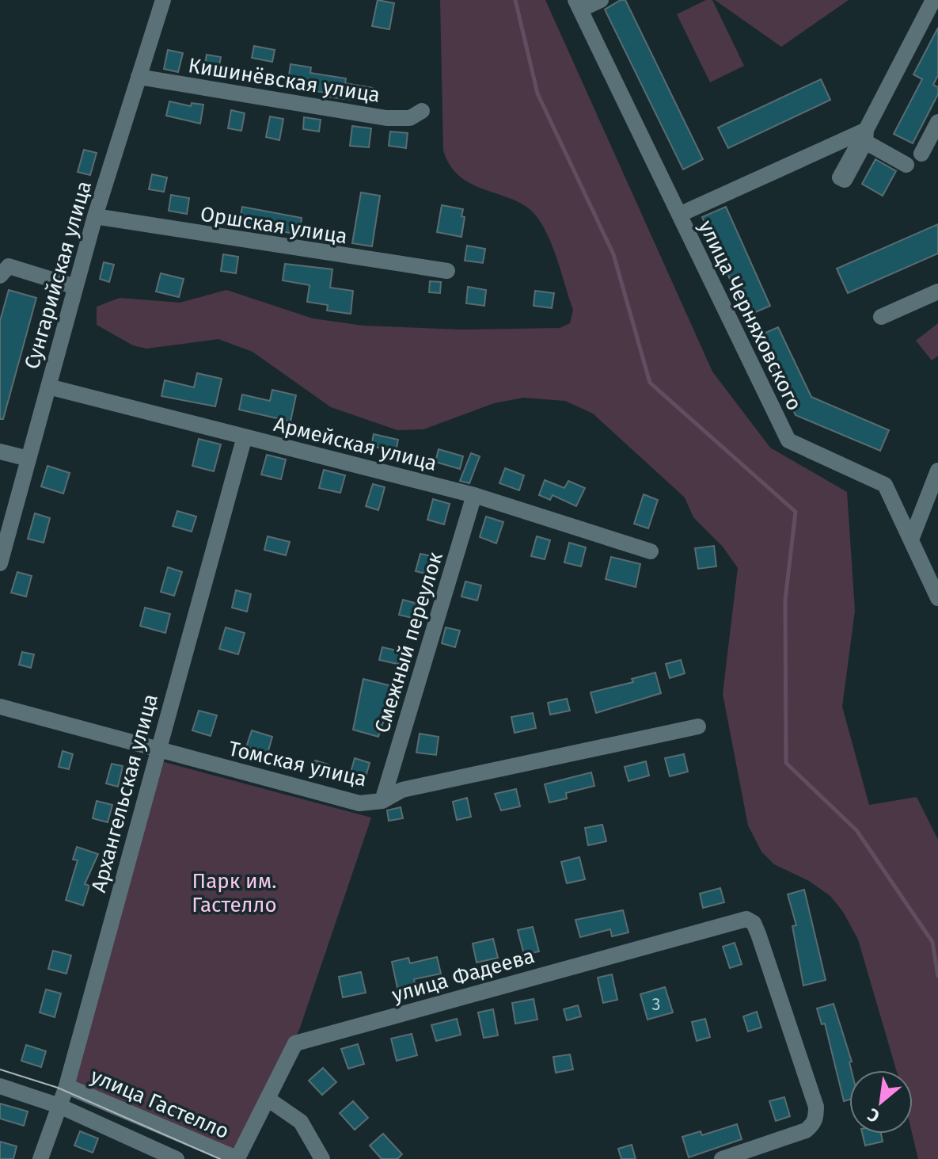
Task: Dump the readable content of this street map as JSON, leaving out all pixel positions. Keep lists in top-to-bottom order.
{
  "streets": {
    "street": [
      "Кишинёвская улица",
      "Оршская улица",
      "Сунгарийская улица",
      "улица Черняховского",
      "Армейская улица",
      "Смежный переулок",
      "Томская улица",
      "Архангельская улица",
      "улица Фадеева",
      "улица Гастелло"
    ]
  },
  "crossings": [
    ["Кишинёвская улица", "Сунгарийская улица"],
    ["Оршская улица", "Сунгарийская улица"],
    ["Сунгарийская улица", "Армейская улица"],
    ["Армейская улица", "Смежный переулок"],
    ["Армейская улица", "Архангельская улица"],
    ["Смежный переулок", "Томская улица"],
    ["Томская улица", "Архангельская улица"],
    ["Архангельская улица", "улица Гастелло"],
    ["улица Фадеева", "улица Гастелло"]
  ],
  "parks": ["Парк им. Гастелло"],
  "house_numbers": ["3"],
  "north": "bottom left"
}
